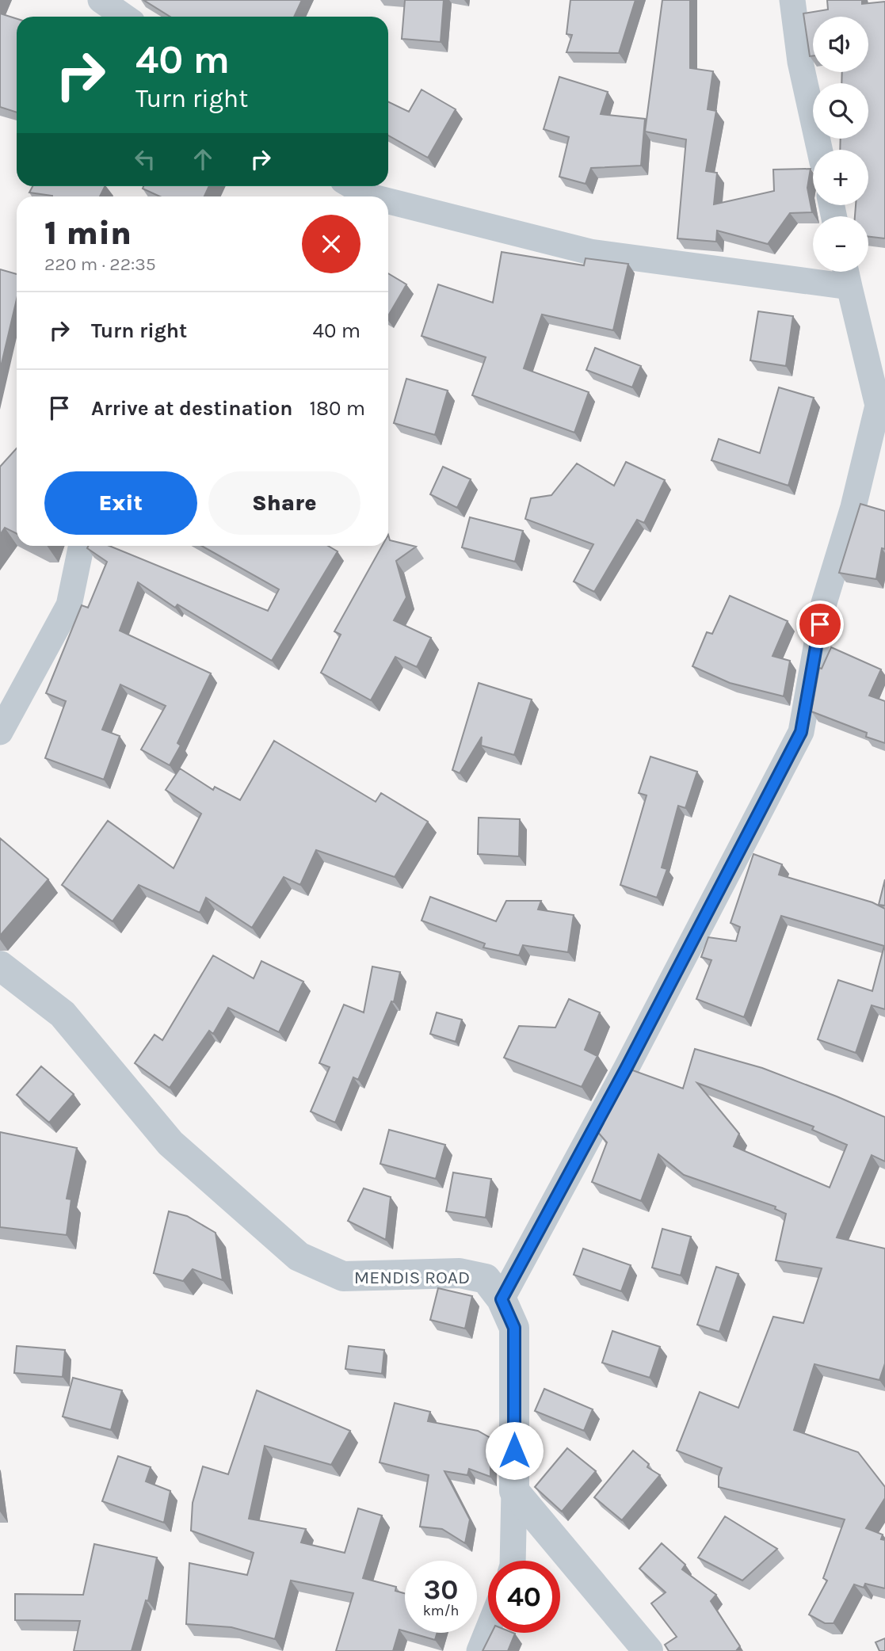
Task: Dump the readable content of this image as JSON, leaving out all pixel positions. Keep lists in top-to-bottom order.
{
  "streets": {
    "street": ["MENDIS ROAD"]
  },
  "page": {
    "map_buttons": ["+", "−"],
    "turn": ["40 m", "Turn right"],
    "heading": ["1 min", "220 m · 22:35"],
    "list": [
      {
        "name": "Turn right",
        "value": "40 m"
      },
      {
        "name": "Arrive at destination",
        "value": "180 m"
      }
    ],
    "buttons": ["Exit", "Share"],
    "speed": "30 km/h",
    "limit": "40"
  }
}
